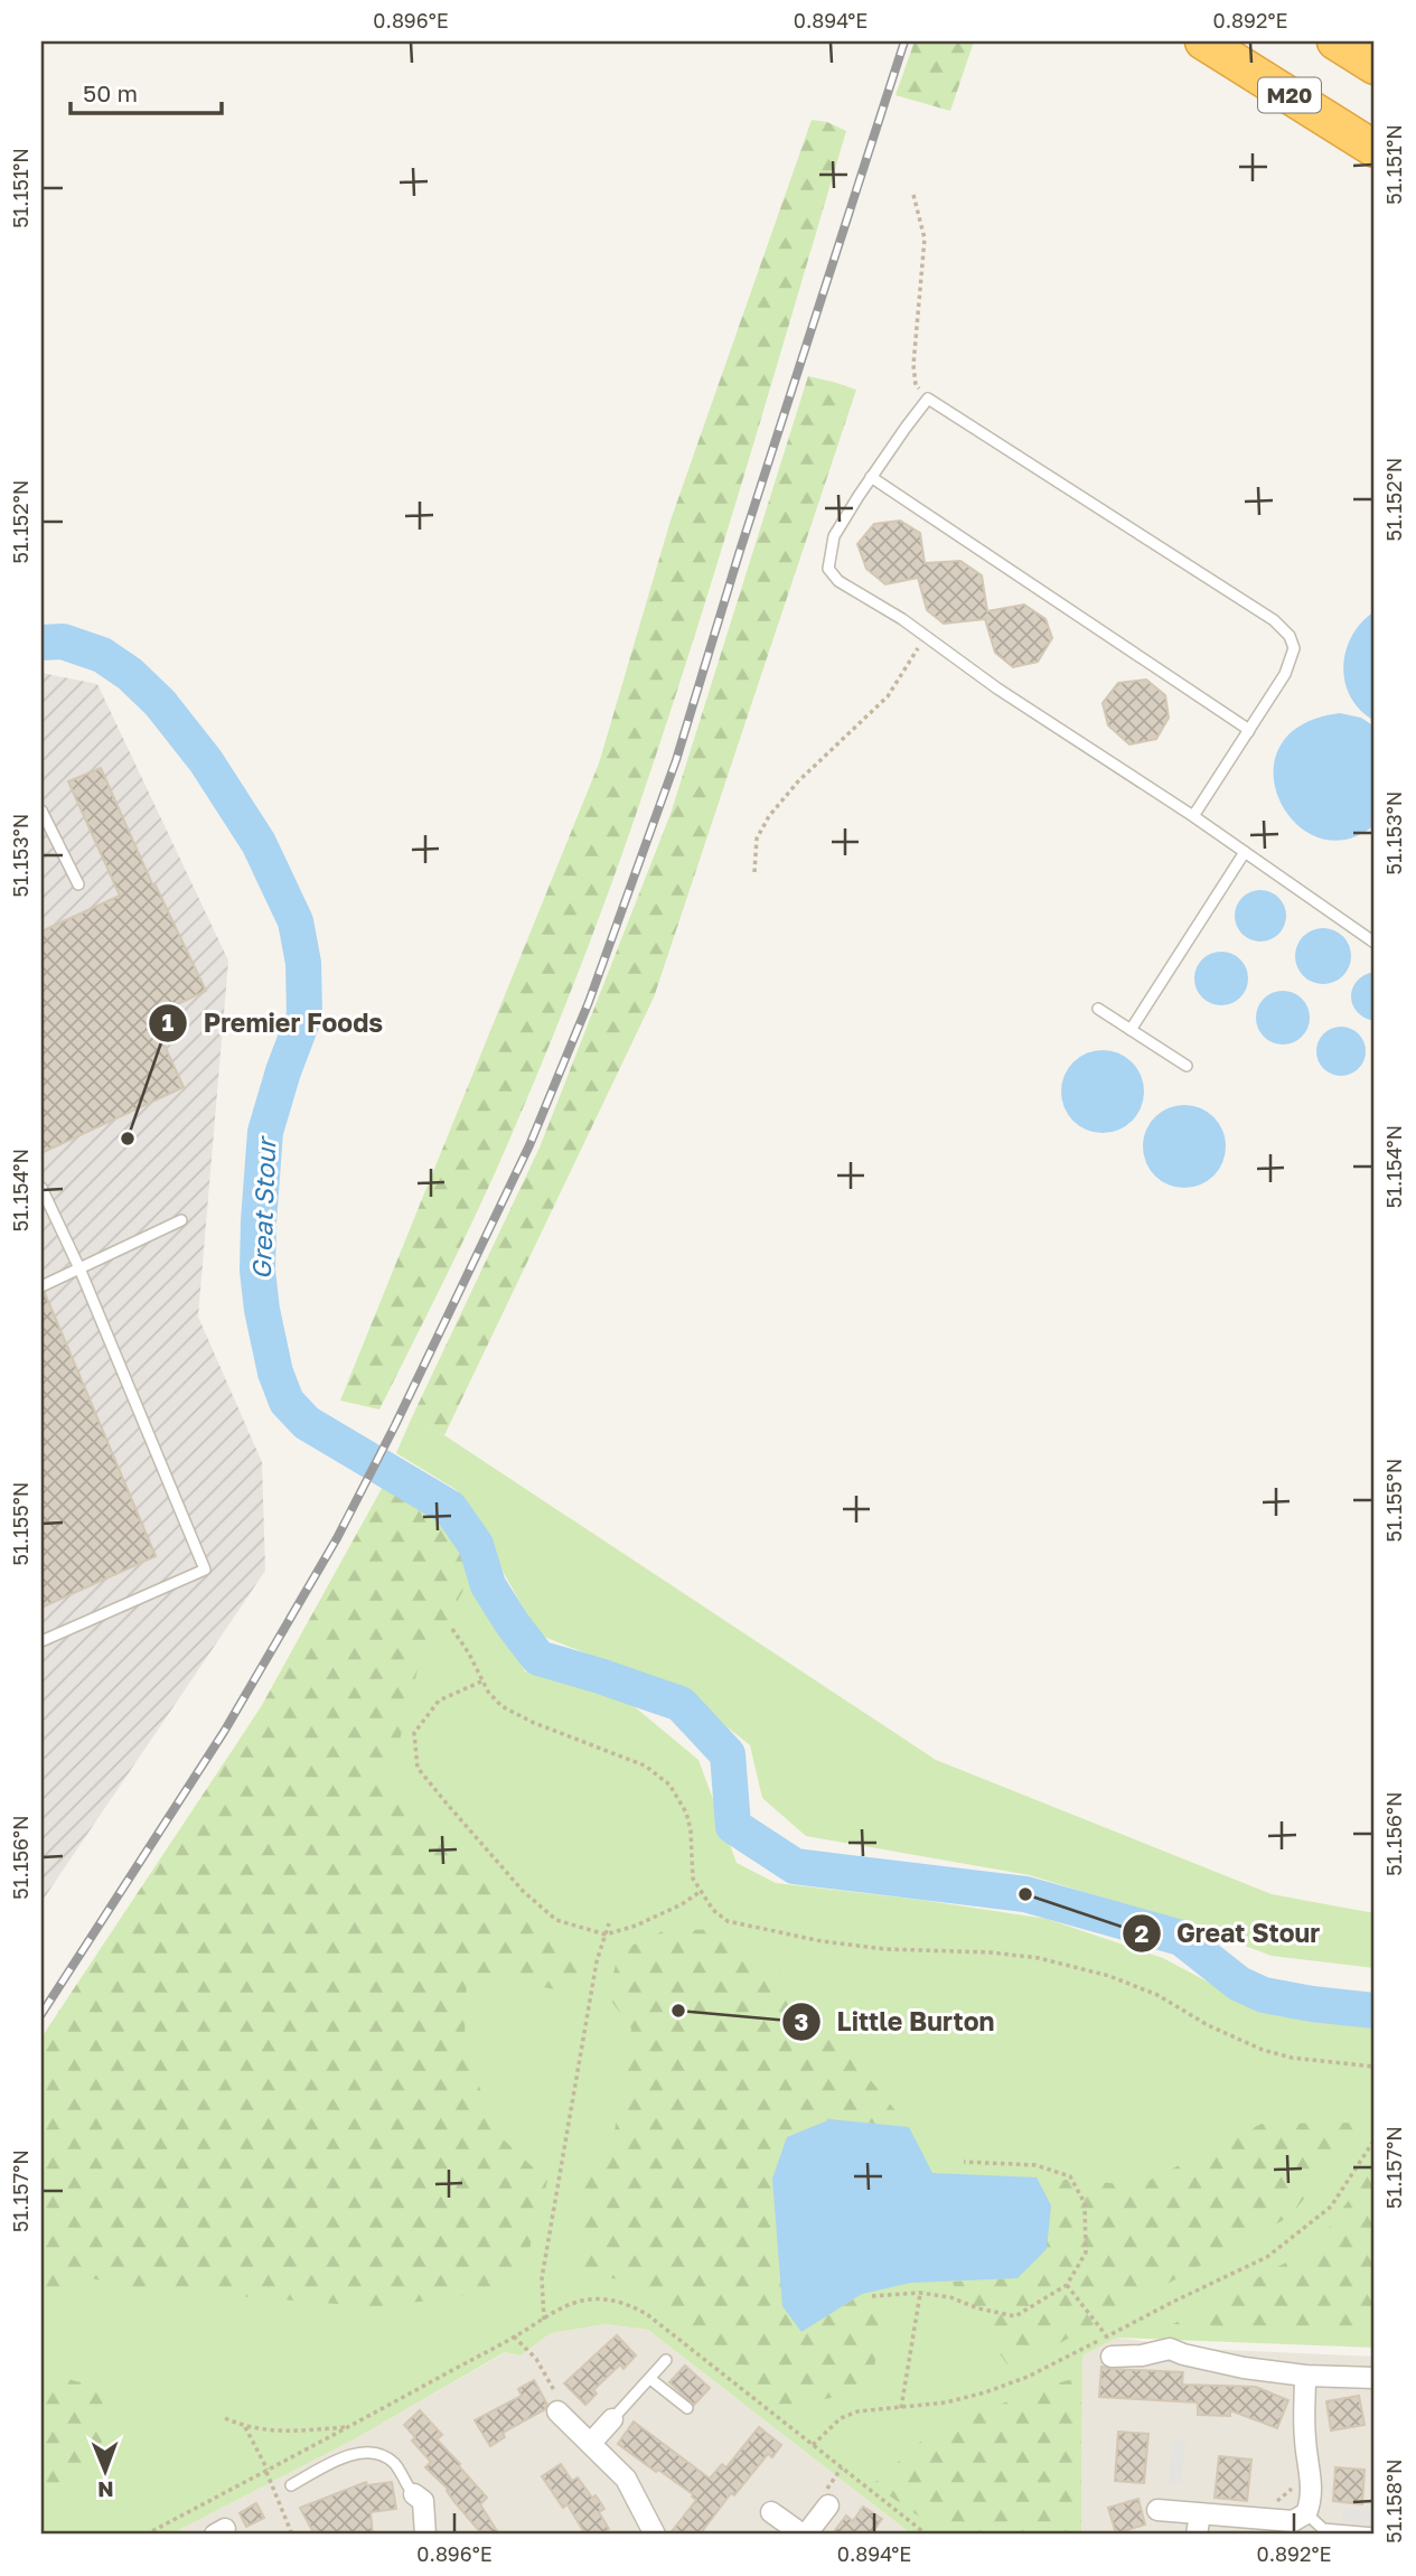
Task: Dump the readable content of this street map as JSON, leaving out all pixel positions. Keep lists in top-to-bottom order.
{
  "streets": {
    "highway": ["M20"]
  },
  "water": ["Great Stour"],
  "places": ["Premier Foods", "Great Stour", "Little Burton"],
  "scale_bar": "50 m",
  "north": "bottom",
  "coordinates": [
    "0.896°E",
    "0.894°E",
    "0.892°E",
    "51.151°N",
    "51.152°N",
    "51.153°N",
    "51.154°N",
    "51.155°N",
    "51.156°N",
    "51.157°N",
    "51.158°N"
  ]
}
